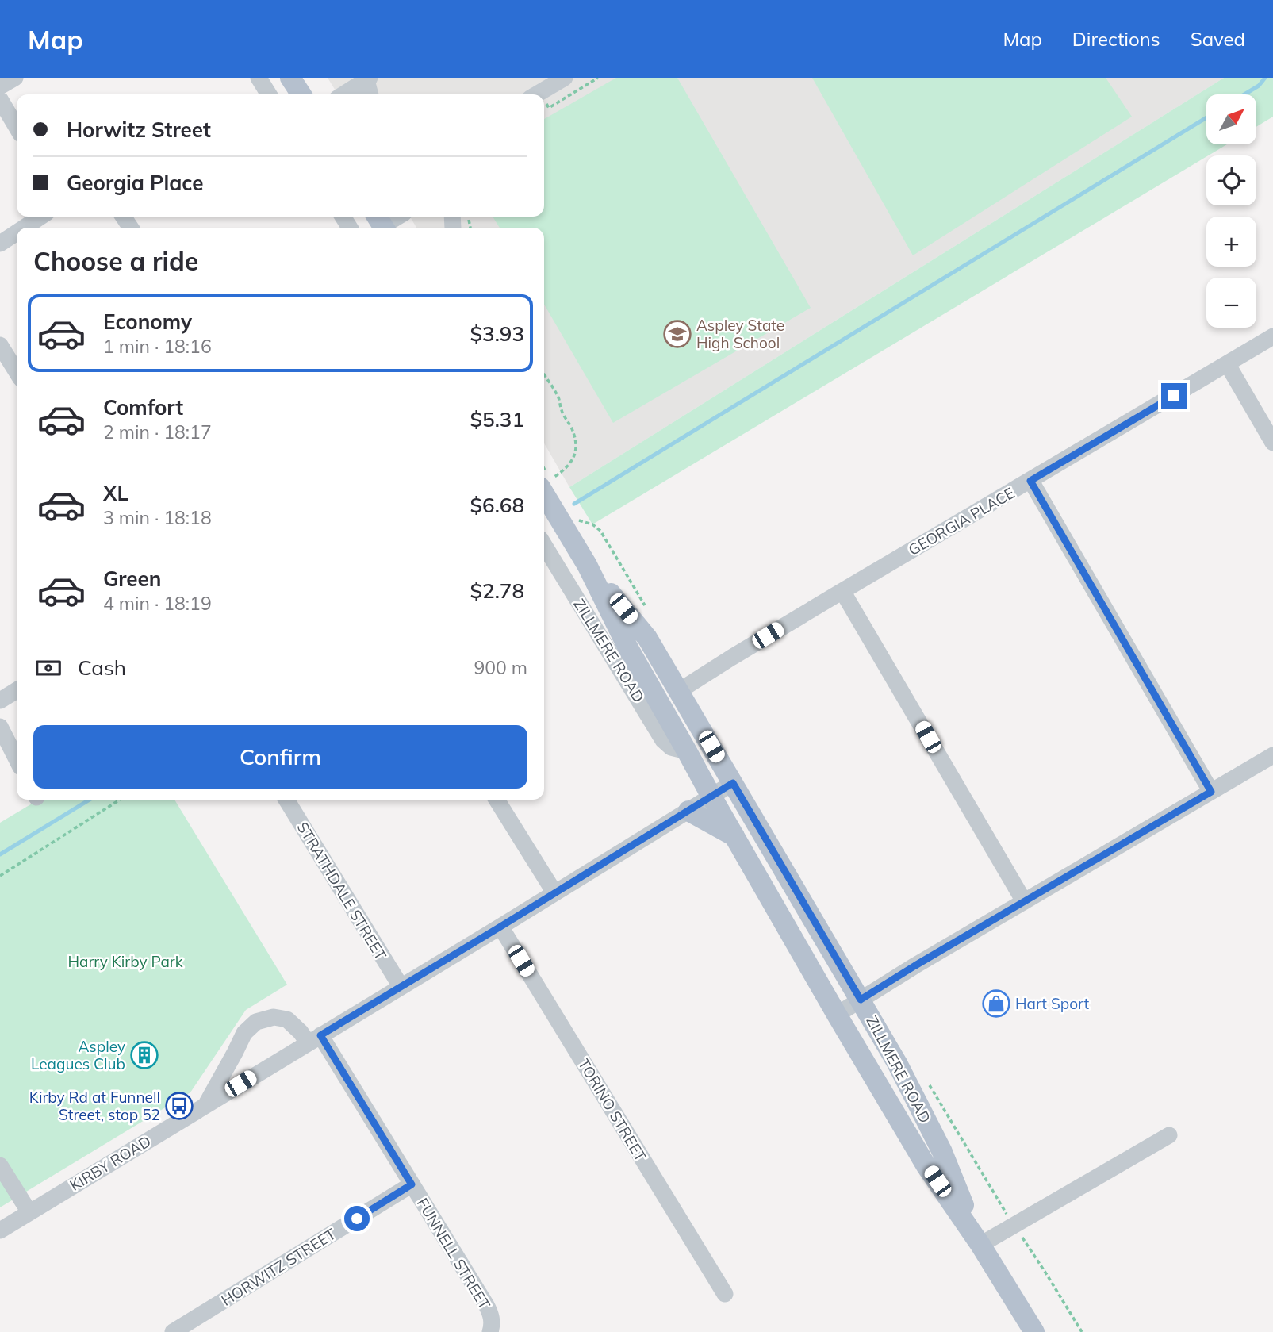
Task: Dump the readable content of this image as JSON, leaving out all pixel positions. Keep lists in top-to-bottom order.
{
  "streets": {
    "main road": ["ZILLMERE ROAD"],
    "street": [
      "GEORGIA PLACE",
      "STRATHDALE STREET",
      "TORINO STREET",
      "KIRBY ROAD",
      "FUNNELL STREET",
      "HORWITZ STREET"
    ]
  },
  "crossings": [
    ["GEORGIA PLACE", "ZILLMERE ROAD"],
    ["ZILLMERE ROAD", "KIRBY ROAD"],
    ["STRATHDALE STREET", "KIRBY ROAD"],
    ["TORINO STREET", "KIRBY ROAD"],
    ["KIRBY ROAD", "FUNNELL STREET"],
    ["FUNNELL STREET", "HORWITZ STREET"]
  ],
  "parks": ["Harry Kirby Park"],
  "places": {
    "school or university": ["Aspley State High School"],
    "shop": ["Hart Sport"],
    "building": ["Aspley Leagues Club"],
    "bus stop": ["Kirby Rd at Funnell Street, stop 52"]
  },
  "north": "top right",
  "page": {
    "header": "Map",
    "nav": ["Map", "Directions", "Saved"],
    "map_buttons": ["+", "−"],
    "banner": ["Horwitz Street", "Georgia Place"],
    "heading": "Choose a ride",
    "list": [
      {
        "name": "Economy",
        "note": "1 min · 18:16",
        "value": "$3.93"
      },
      {
        "name": "Comfort",
        "note": "2 min · 18:17",
        "value": "$5.31"
      },
      {
        "name": "XL",
        "note": "3 min · 18:18",
        "value": "$6.68"
      },
      {
        "name": "Green",
        "note": "4 min · 18:19",
        "value": "$2.78"
      }
    ],
    "pay": ["Cash", "900 m"],
    "buttons": "Confirm"
  }
}
